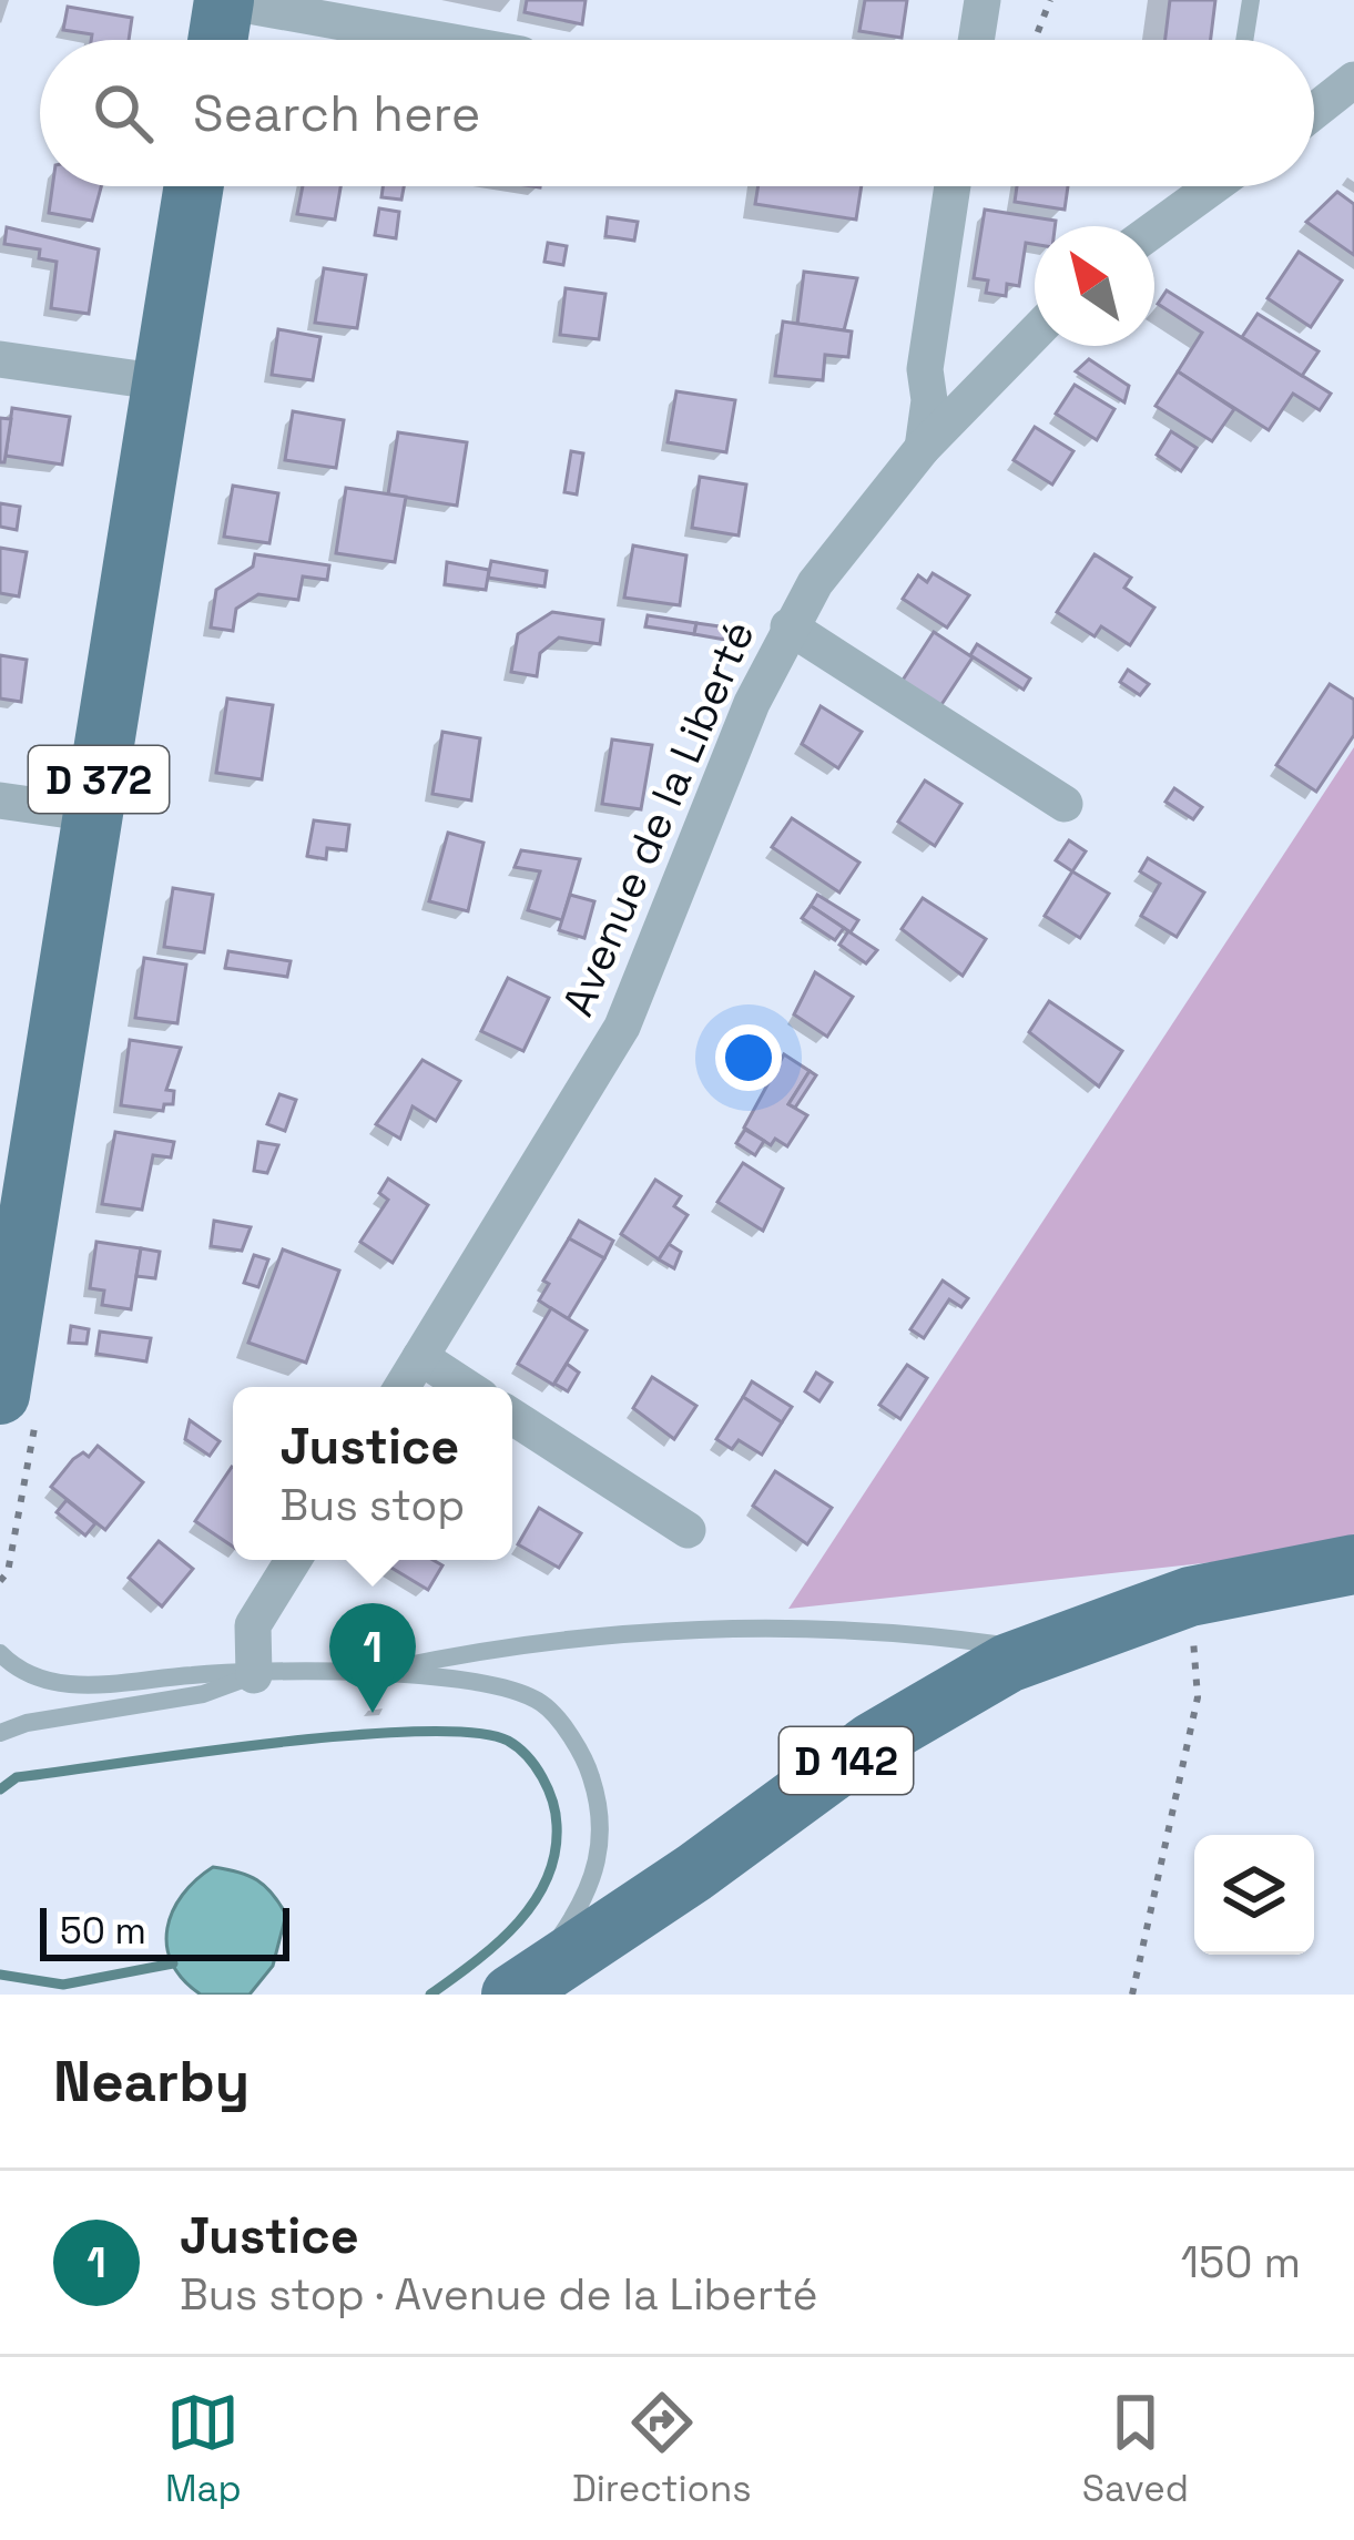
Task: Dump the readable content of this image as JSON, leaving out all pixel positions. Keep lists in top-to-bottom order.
{
  "streets": {
    "main road": ["D 372", "D 142"],
    "street": ["Avenue de la Liberté"]
  },
  "scale_bar": "50 m",
  "north": "top left",
  "page": {
    "search": "Search here",
    "popup": ["Justice", "Bus stop"],
    "pins": "1",
    "scale": "50 m",
    "heading": "Nearby",
    "list": [
      {
        "mark": "1",
        "name": "Justice",
        "note": "Bus stop · Avenue de la Liberté",
        "value": "150 m"
      }
    ],
    "nav": ["Map", "Directions", "Saved"]
  }
}
